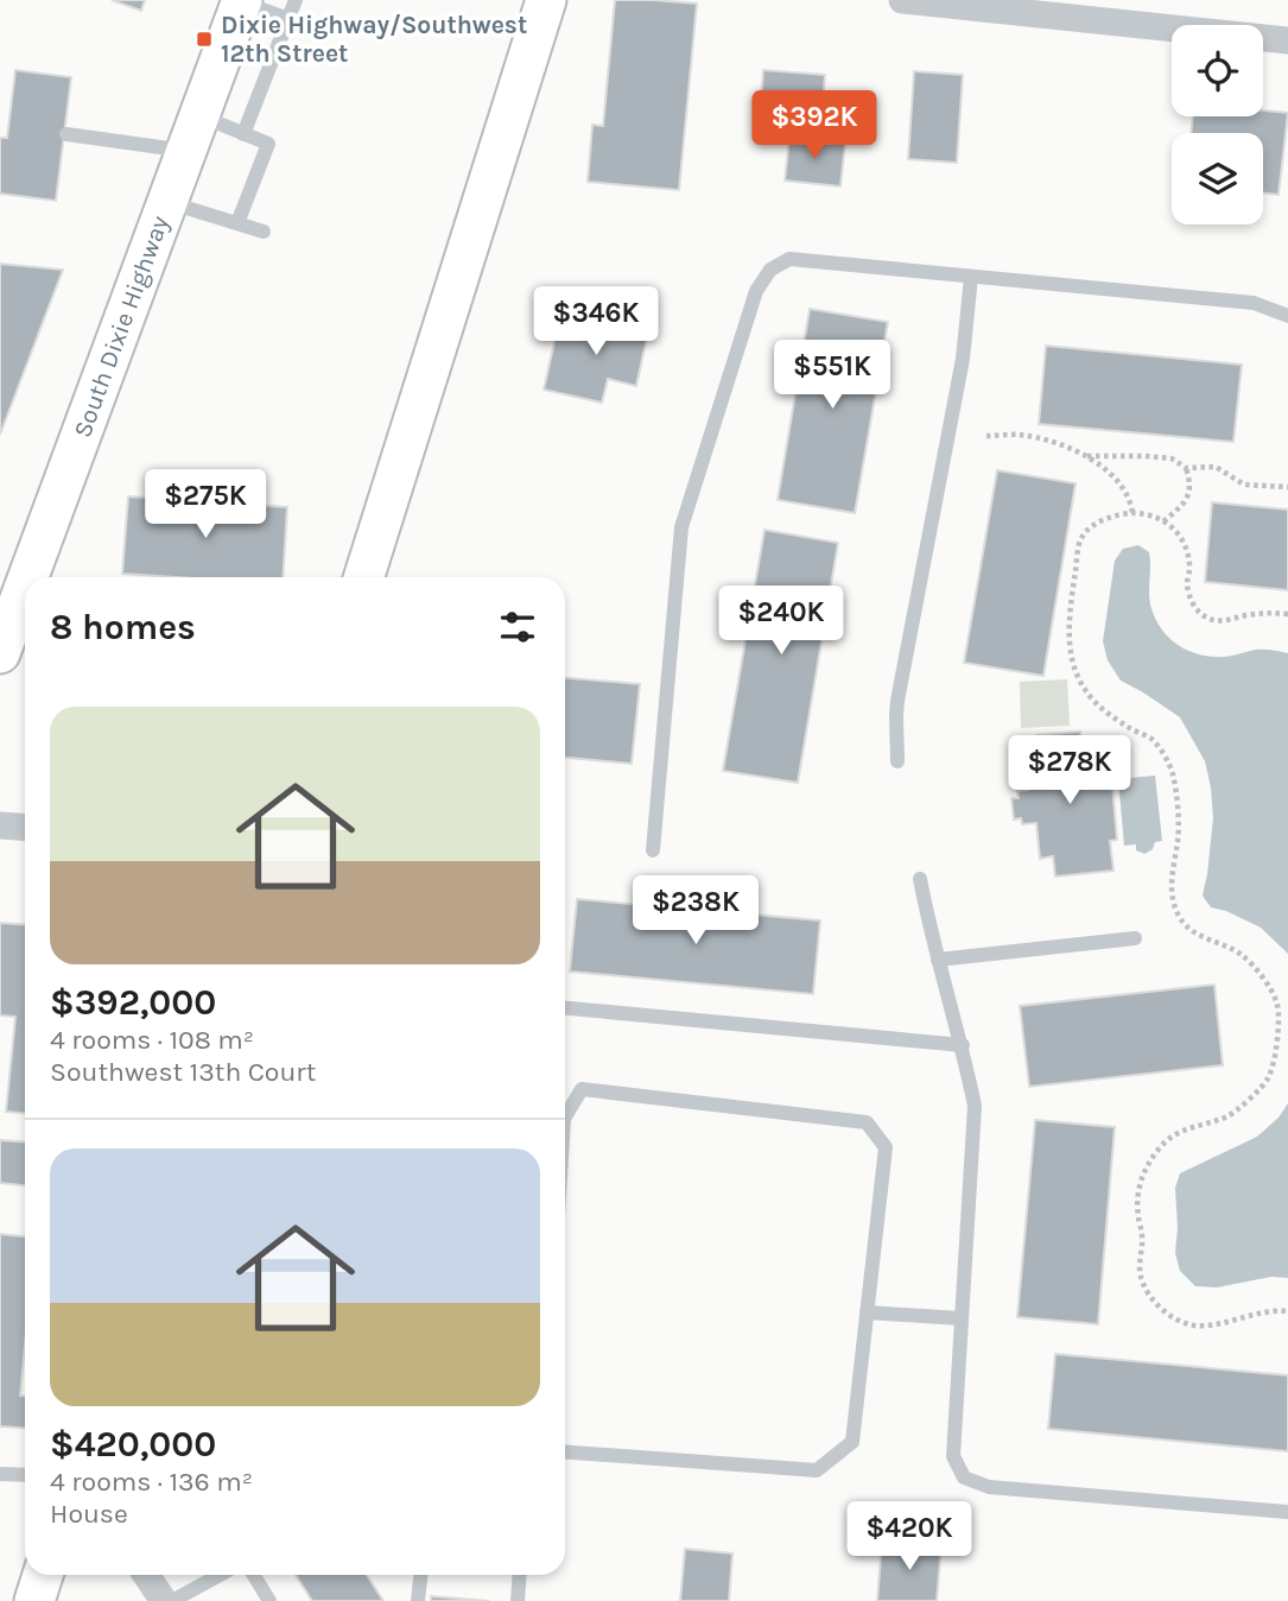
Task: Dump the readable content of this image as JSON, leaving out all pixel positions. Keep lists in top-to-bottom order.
{
  "streets": {
    "main road": ["South Dixie Highway"]
  },
  "places": {
    "transit": ["Dixie Highway/Southwest 12th Street"]
  },
  "page": {
    "price": [
      "$392K",
      "$346K",
      "$551K",
      "$275K",
      "$240K",
      "$278K",
      "$238K",
      "$420K"
    ],
    "heading": "8 homes",
    "list": [
      {
        "name": "$392,000",
        "note": "4 rooms · 108 m² · Southwest 13th Court"
      },
      {
        "name": "$420,000",
        "note": "4 rooms · 136 m² · House"
      }
    ]
  }
}
